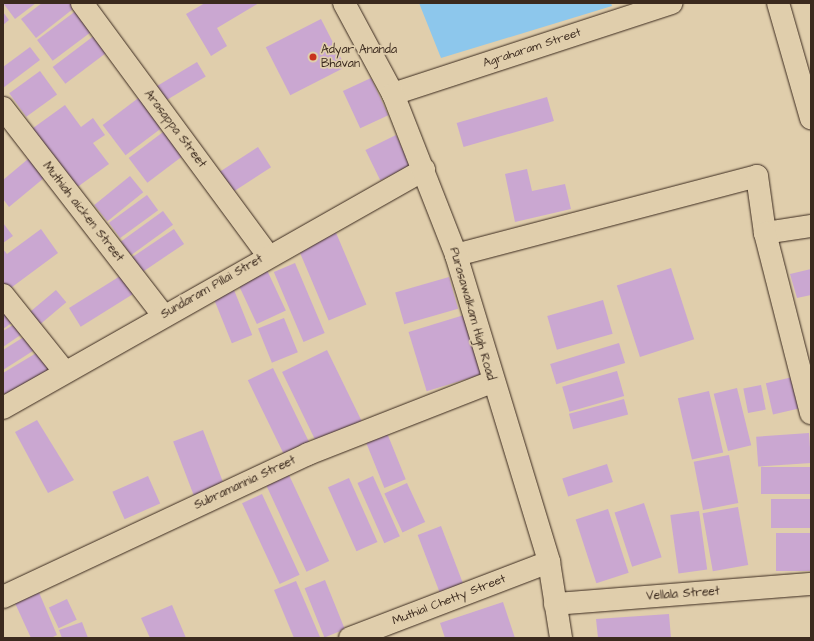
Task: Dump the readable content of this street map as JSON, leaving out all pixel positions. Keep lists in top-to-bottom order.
{
  "streets": {
    "street": [
      "Agraharam Street",
      "Arasappa Street",
      "Muthiah aicken Street",
      "Sundaram Pillai Stret",
      "Purasawalkam High Road",
      "Subramannia Street",
      "Vellala Street",
      "Muthial Chetty Street"
    ]
  },
  "crossings": [
    ["Agraharam Street", "Purasawalkam High Road"],
    ["Arasappa Street", "Sundaram Pillai Stret"],
    ["Muthiah aicken Street", "Sundaram Pillai Stret"],
    ["Sundaram Pillai Stret", "Purasawalkam High Road"],
    ["Purasawalkam High Road", "Subramannia Street"],
    ["Purasawalkam High Road", "Vellala Street"],
    ["Purasawalkam High Road", "Muthial Chetty Street"]
  ],
  "places": ["Adyar Ananda Bhavan"]
}
